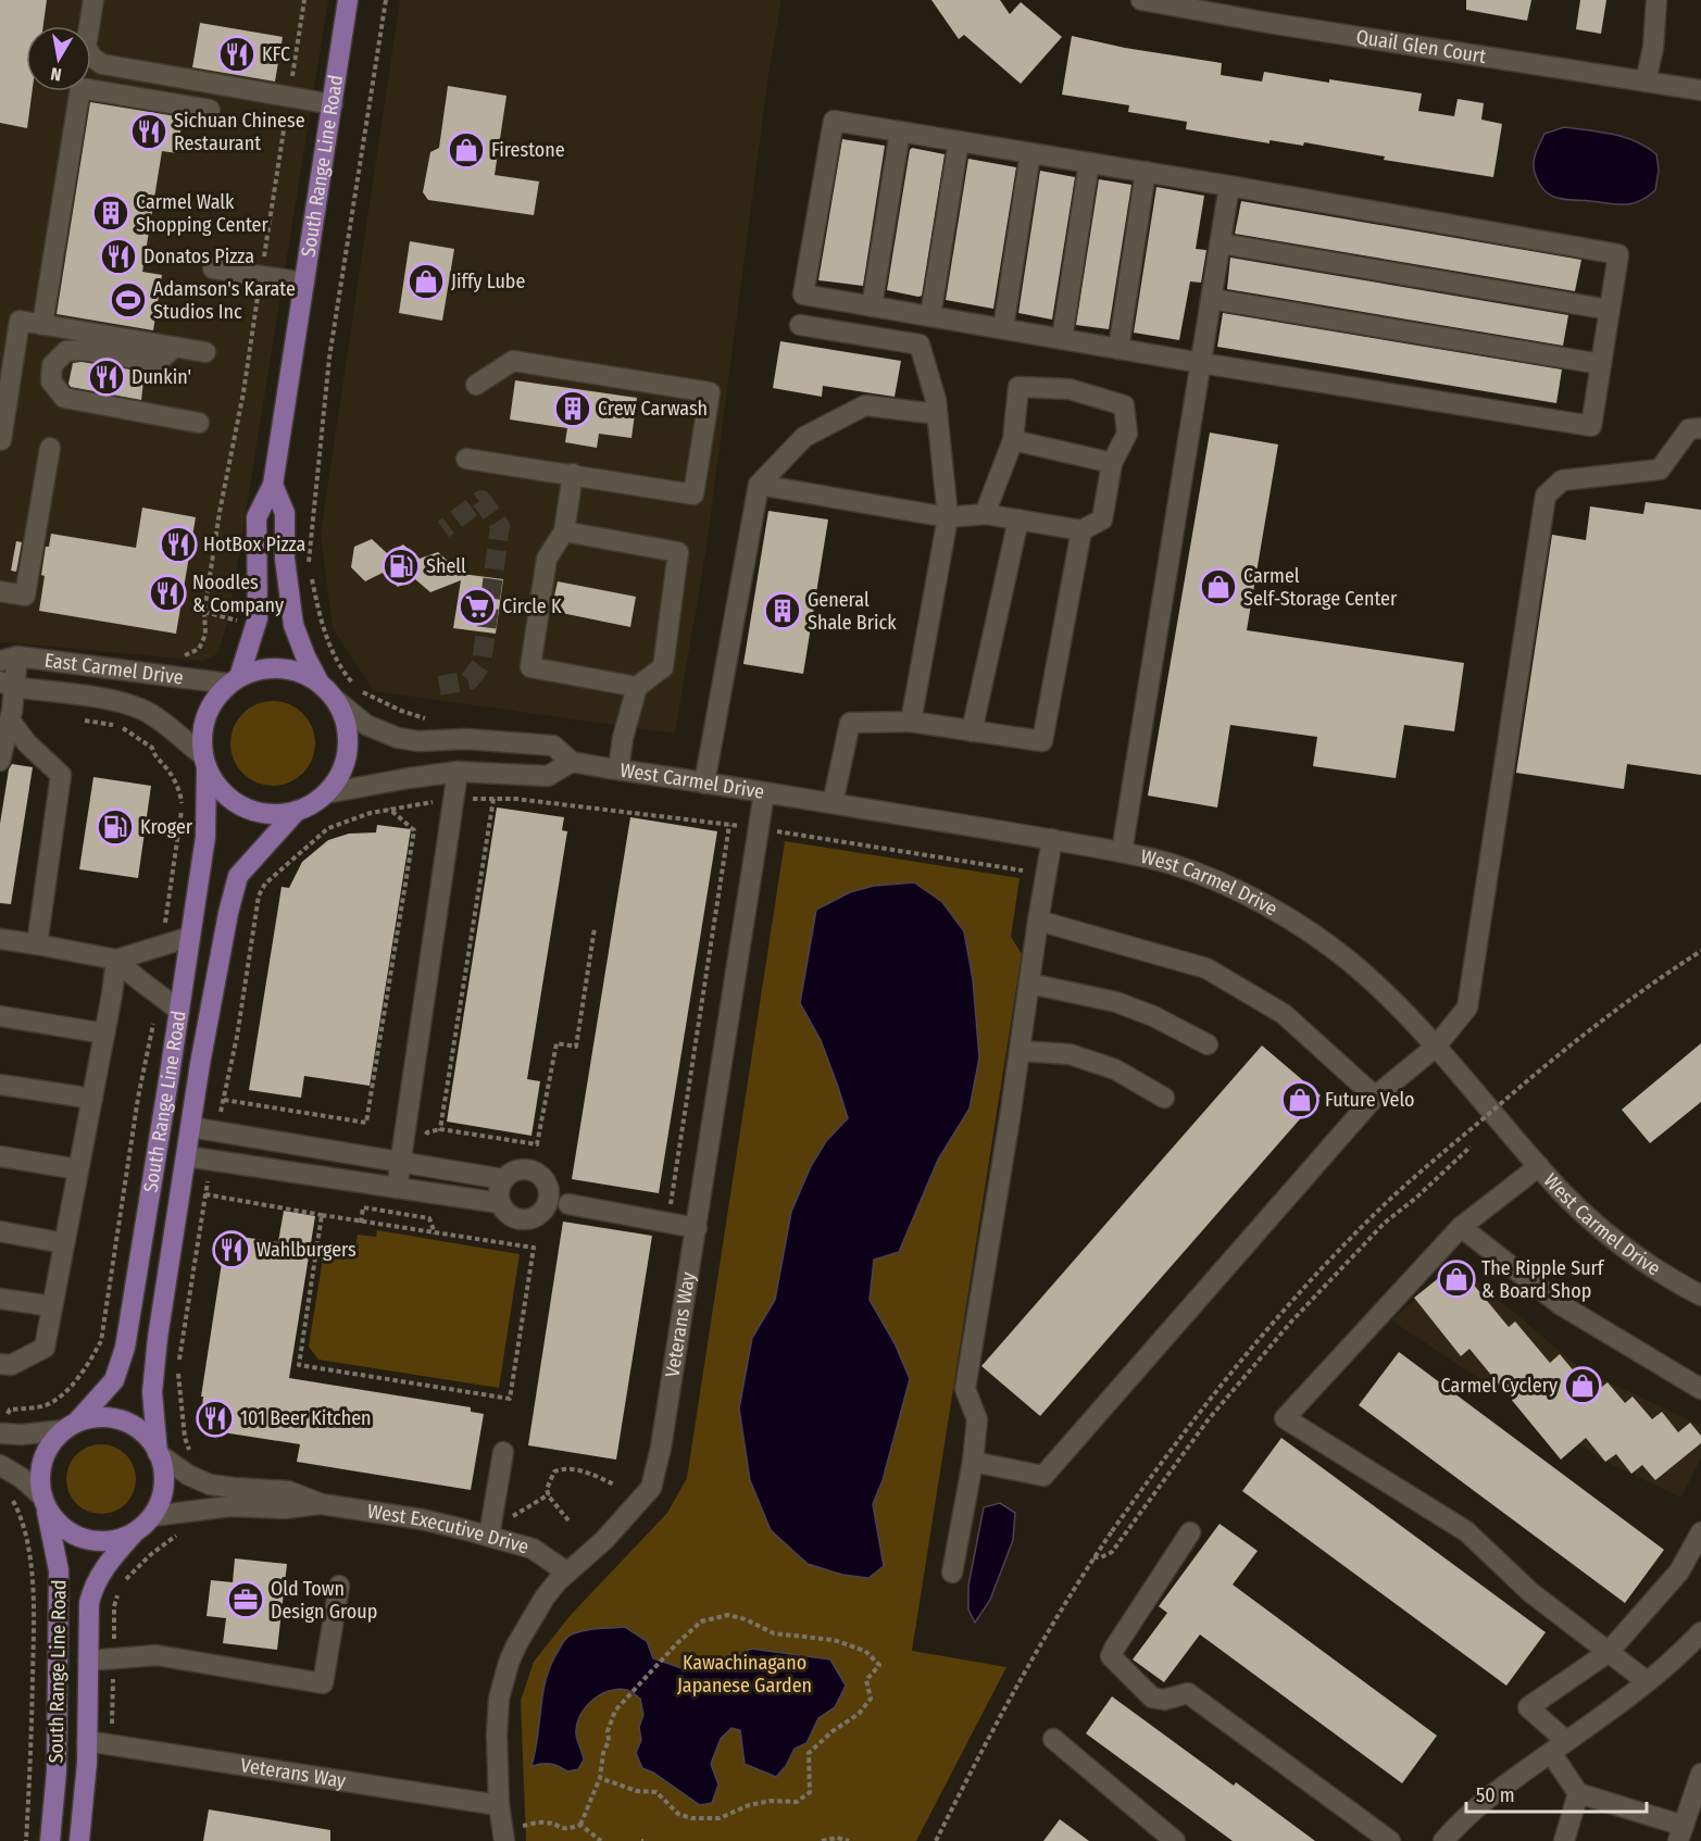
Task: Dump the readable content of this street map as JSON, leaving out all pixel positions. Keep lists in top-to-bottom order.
{
  "streets": {
    "main road": ["South Range Line Road"],
    "street": [
      "Quail Glen Court",
      "East Carmel Drive",
      "West Carmel Drive",
      "Veterans Way",
      "West Executive Drive"
    ]
  },
  "crossings": [
    ["South Range Line Road", "East Carmel Drive"],
    ["South Range Line Road", "West Carmel Drive"],
    ["South Range Line Road", "Veterans Way"],
    ["South Range Line Road", "West Executive Drive"],
    ["East Carmel Drive", "West Carmel Drive"],
    ["West Carmel Drive", "Veterans Way"],
    ["Veterans Way", "West Executive Drive"]
  ],
  "parks": ["Kawachinagano Japanese Garden"],
  "places": {
    "restaurant": [
      "KFC",
      "Sichuan Chinese Restaurant",
      "Donatos Pizza",
      "Dunkin'",
      "HotBox Pizza",
      "Noodles & Company",
      "Wahlburgers",
      "101 Beer Kitchen"
    ],
    "shop": [
      "Firestone",
      "Jiffy Lube",
      "Carmel Self-Storage Center",
      "Future Velo",
      "The Ripple Surf & Board Shop",
      "Carmel Cyclery"
    ],
    "building": ["Carmel Walk Shopping Center", "Crew Carwash", "General Shale Brick"],
    "sports": ["Adamson's Karate Studios Inc"],
    "fuel station": ["Shell", "Kroger"],
    "supermarket": ["Circle K"],
    "office": ["Old Town Design Group"]
  },
  "scale_bar": "50 m",
  "north": "bottom"
}
